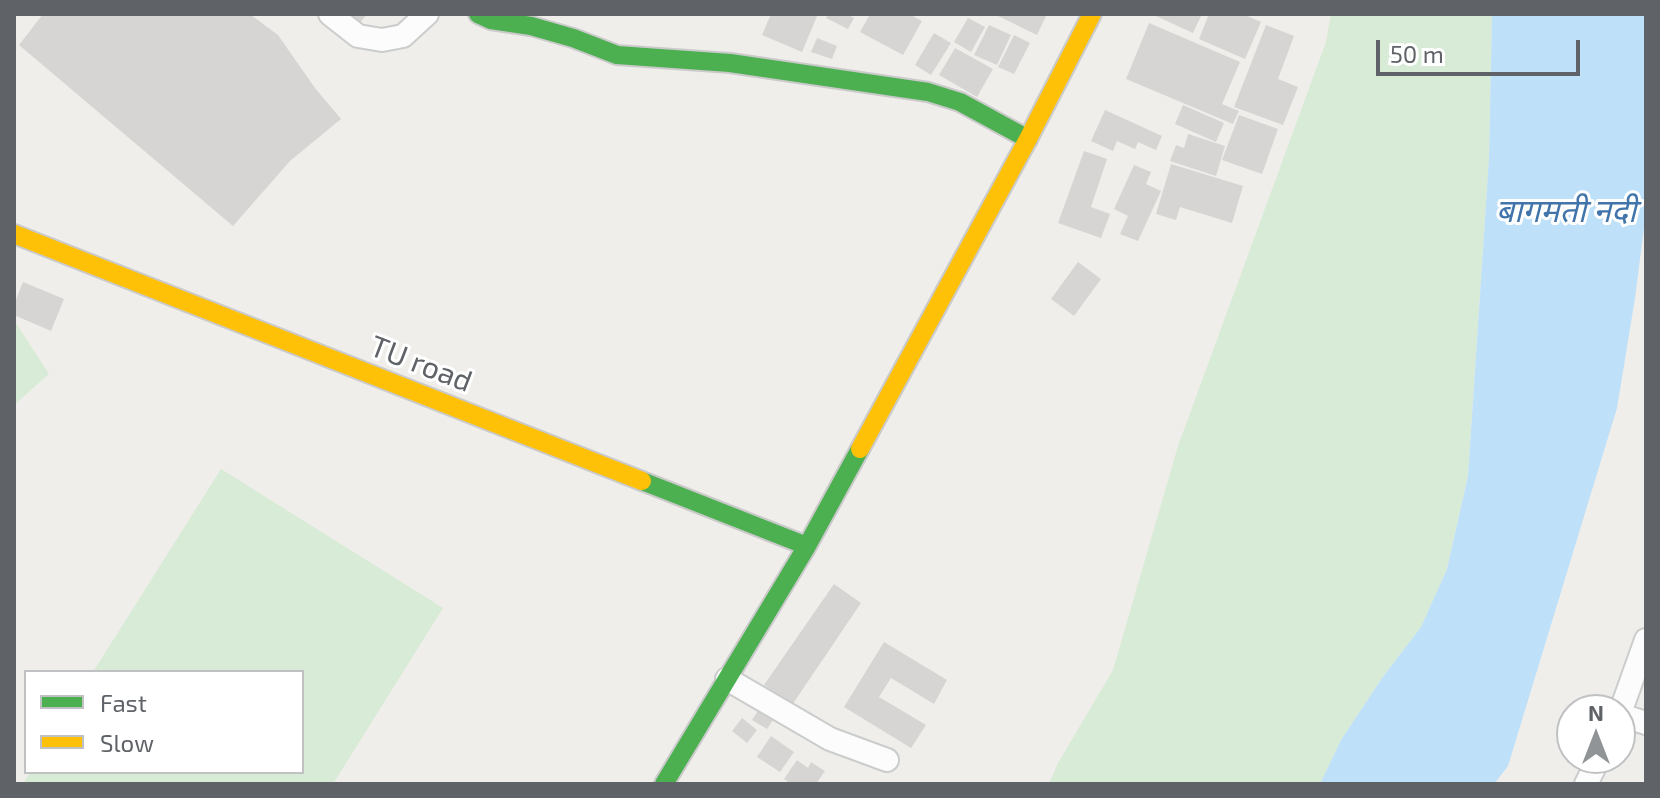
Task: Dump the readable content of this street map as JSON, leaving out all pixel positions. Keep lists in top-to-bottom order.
{
  "streets": {
    "street": ["TU road"]
  },
  "water": ["बागमती नदी"],
  "legend": ["Fast", "Slow"],
  "scale_bar": "50 m",
  "north": "top"
}
